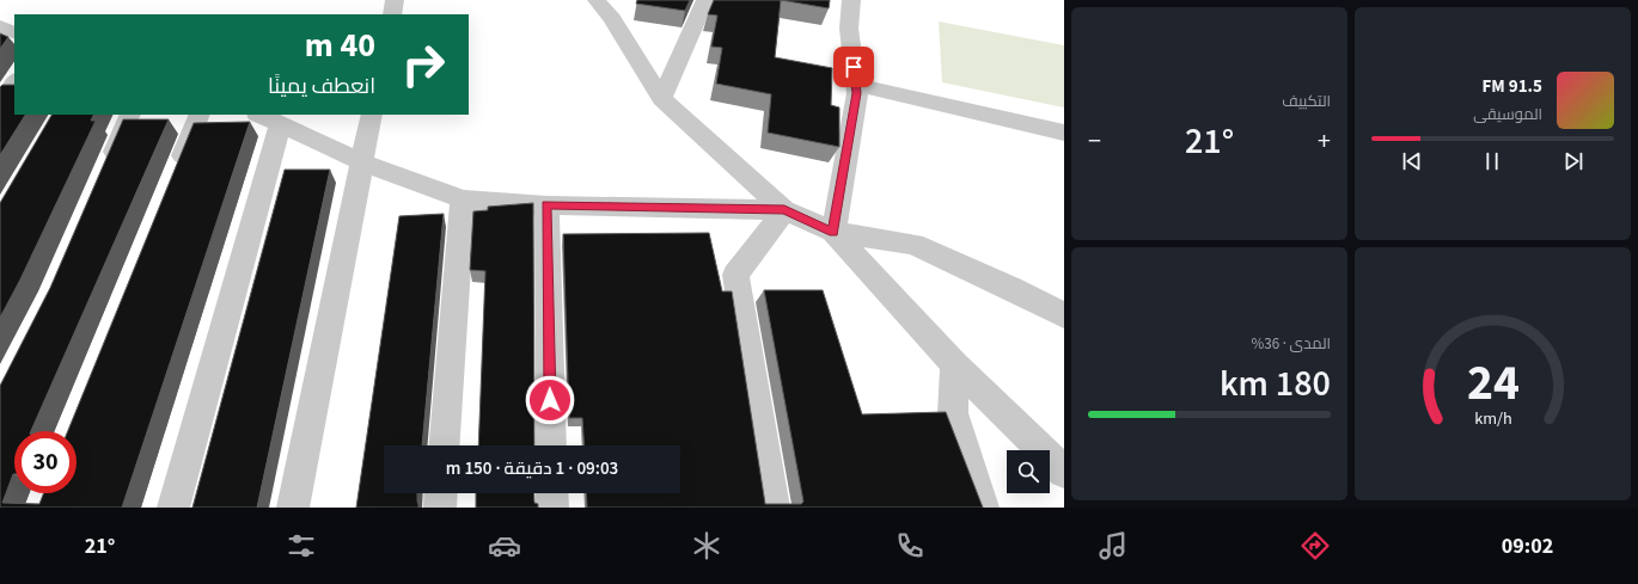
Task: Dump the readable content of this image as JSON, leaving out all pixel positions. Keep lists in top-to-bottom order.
{
  "page": {
    "tile": [
      "التكييف",
      ["المدى · 36%", "180 km"]
    ],
    "turn": ["40 m", "انعطف يمينًا"],
    "song": ["91.5 FM", "الموسيقى"],
    "heat": ["−", "21°", "+"],
    "limit": "30",
    "trip": "09:03 · 1 دقيقة · 150 m",
    "tabs": ["09:02", "21°"],
    "gauge": ["24", "km/h"]
  }
}
